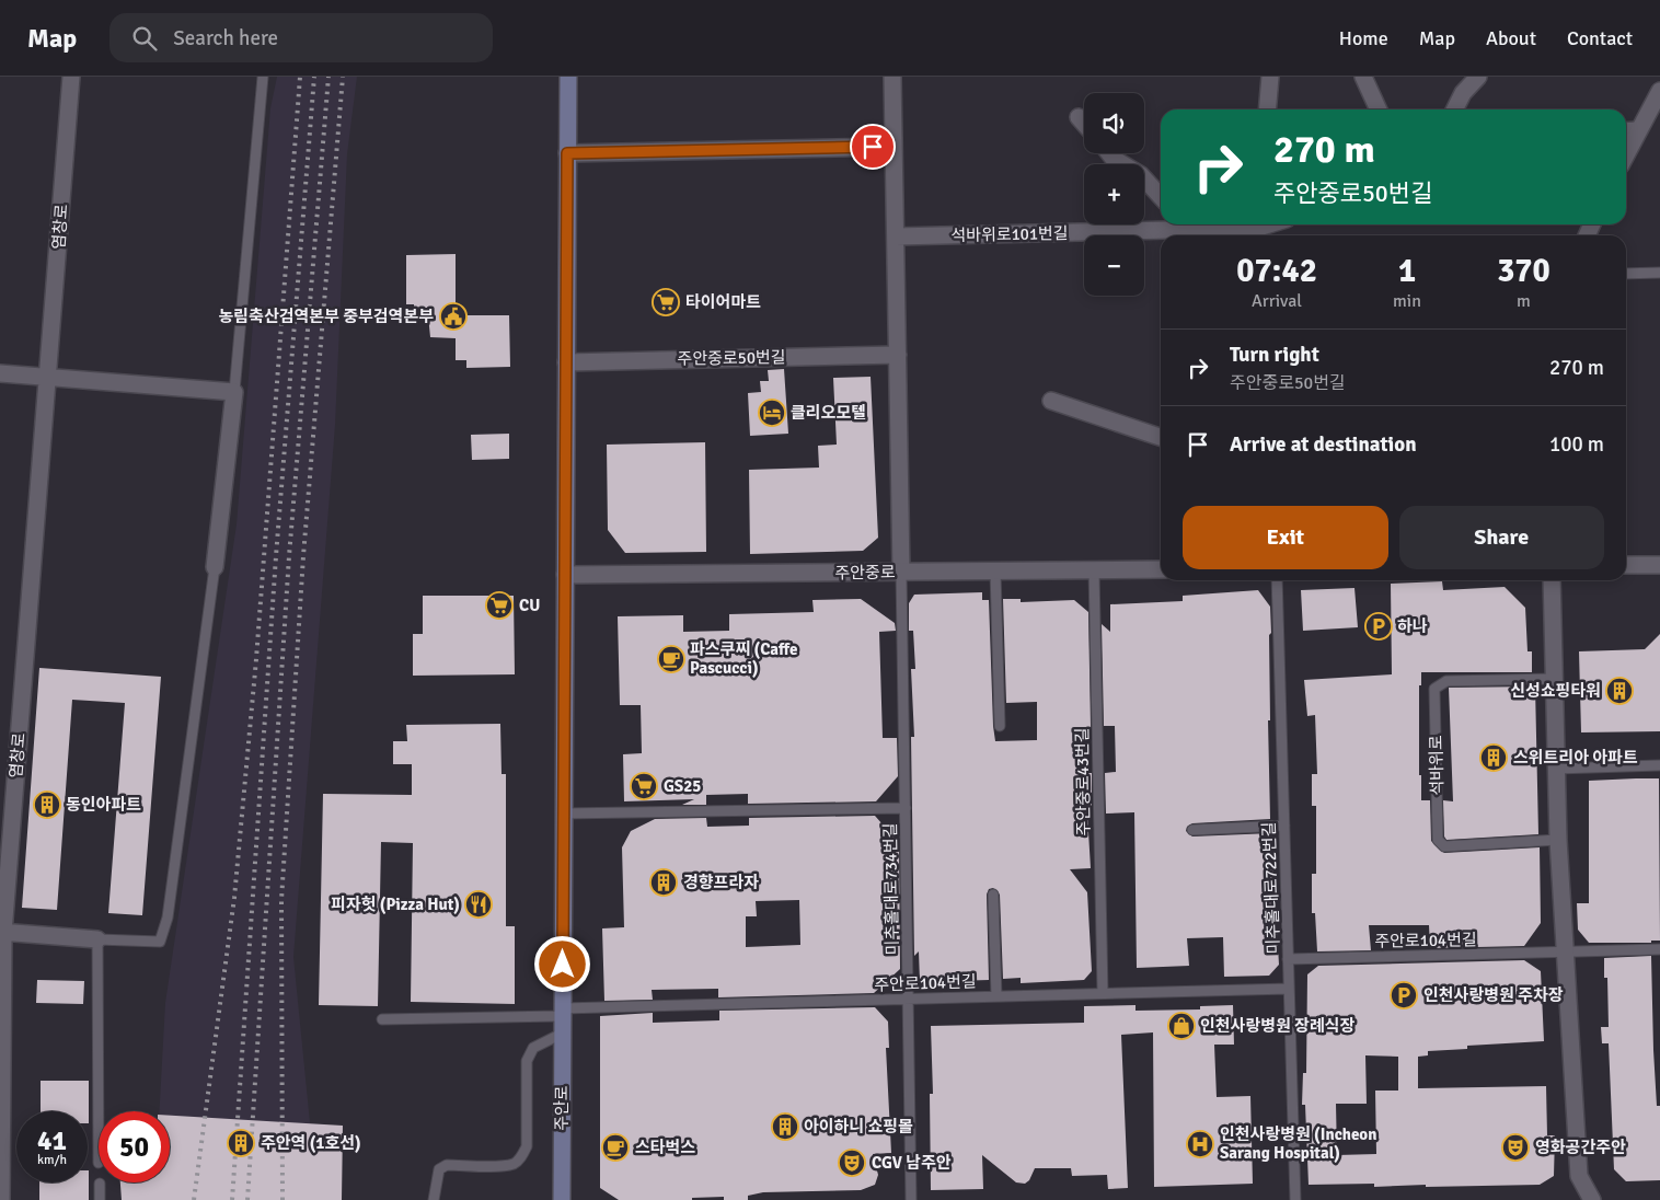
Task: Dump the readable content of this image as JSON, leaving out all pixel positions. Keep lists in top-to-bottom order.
{
  "streets": {
    "main road": ["주안로"],
    "street": [
      "염창로",
      "석바위로101번길",
      "주안중로50번길",
      "주안중로"
    ],
    "lane": [
      "석바위로",
      "주안중로43번길",
      "미추홀대로722번길",
      "미추홀대로734번길",
      "주안로104번길"
    ]
  },
  "crossings": [
    ["주안중로50번길", "주안로"],
    ["주안중로", "주안중로43번길"],
    ["주안중로", "미추홀대로734번길"],
    ["주안중로", "주안로"],
    ["주안중로43번길", "주안로104번길"],
    ["미추홀대로722번길", "주안로104번길"],
    ["미추홀대로734번길", "주안로104번길"],
    ["미추홀대로734번길", "주안로"],
    ["주안로104번길", "주안로"]
  ],
  "places": {
    "supermarket": ["타이어마트", "CU", "GS25"],
    "public building": ["농림축산검역본부 중부검역본부"],
    "hotel": ["클리오모텔"],
    "parking": ["하나", "인천사랑병원 주차장"],
    "cafe": ["파스쿠찌 (Caffe Pascucci)", "스타벅스"],
    "building": [
      "신성쇼핑타워",
      "스위트리아 아파트",
      "동인아파트",
      "경향프라자",
      "아이하니 쇼핑몰",
      "주안역 (1호선)"
    ],
    "restaurant": ["피자헛 (Pizza Hut)"],
    "shop": ["인천사랑병원 장례식장"],
    "hospital": ["인천사랑병원 (Incheon Sarang Hospital)"],
    "theatre": ["영화공간주안", "CGV 남주안"]
  },
  "page": {
    "header": "Map",
    "search": "Search here",
    "nav": [
      "Home",
      "Map",
      "About",
      "Contact"
    ],
    "map_buttons": ["+", "−"],
    "turn": ["270 m", "주안중로50번길"],
    "eta": [
      "07:42",
      "Arrival",
      "1",
      "min",
      "370",
      "m"
    ],
    "list": [
      {
        "name": "Turn right",
        "note": "주안중로50번길",
        "value": "270 m"
      },
      {
        "name": "Arrive at destination",
        "value": "100 m"
      }
    ],
    "buttons": ["Exit", "Share"],
    "speed": "41 km/h",
    "limit": "50"
  }
}
